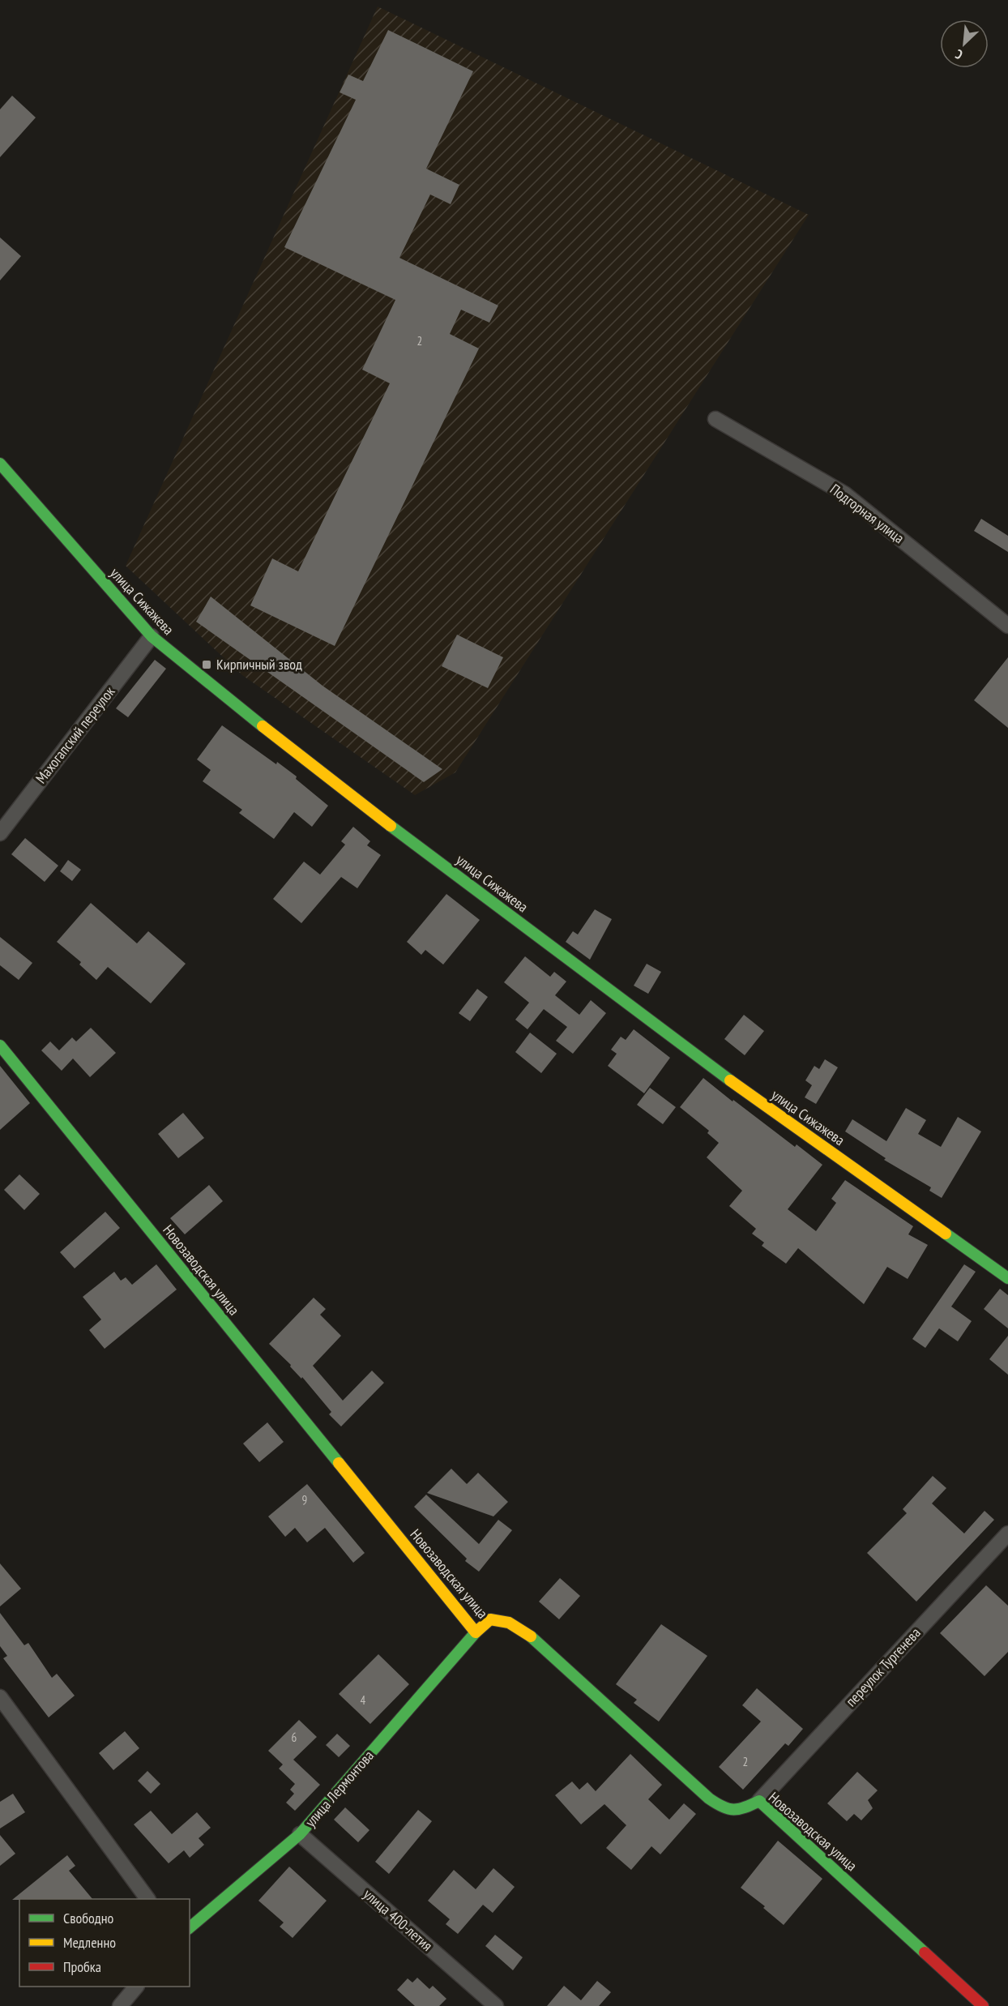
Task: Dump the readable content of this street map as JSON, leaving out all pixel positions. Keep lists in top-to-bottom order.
{
  "streets": {
    "street": [
      "Подгорная улица",
      "улица Сижажева",
      "Махогапский переулок",
      "Новозаводская улица",
      "переулок Тургенева",
      "улица Лермонтова",
      "улица 400-летия"
    ]
  },
  "crossings": [
    ["улица Сижажева", "Махогапский переулок"],
    ["Новозаводская улица", "переулок Тургенева"],
    ["Новозаводская улица", "улица Лермонтова"],
    ["улица Лермонтова", "улица 400-летия"]
  ],
  "places": {
    "transit": ["Кирпичный звод"]
  },
  "house_numbers": [
    "2",
    "9",
    "4",
    "6",
    "2"
  ],
  "legend": ["Свободно", "Медленно", "Пробка"],
  "north": "bottom left"
}
